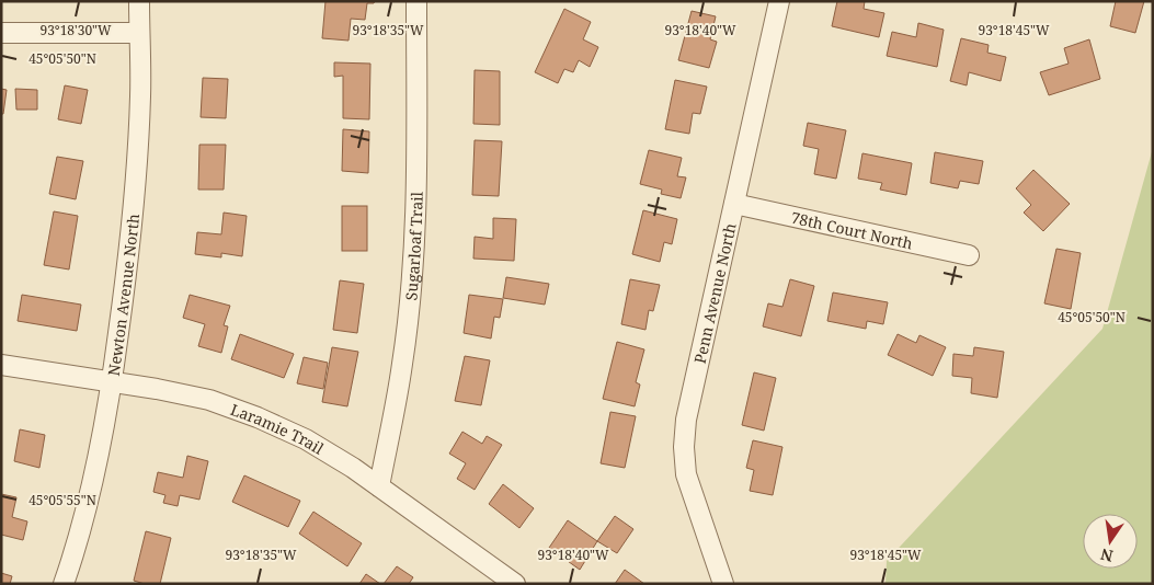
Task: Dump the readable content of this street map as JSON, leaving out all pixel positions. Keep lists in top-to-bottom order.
{
  "streets": {
    "street": [
      "78th Court North",
      "Sugarloaf Trail",
      "Penn Avenue North",
      "Newton Avenue North",
      "Laramie Trail"
    ]
  },
  "crossings": [
    ["78th Court North", "Penn Avenue North"],
    ["Sugarloaf Trail", "Laramie Trail"],
    ["Newton Avenue North", "Laramie Trail"]
  ],
  "north": "bottom",
  "coordinates": [
    "93°18'30\"W",
    "93°18'35\"W",
    "93°18'40\"W",
    "93°18'45\"W",
    "45°05'50\"N",
    "45°05'55\"N"
  ]
}
